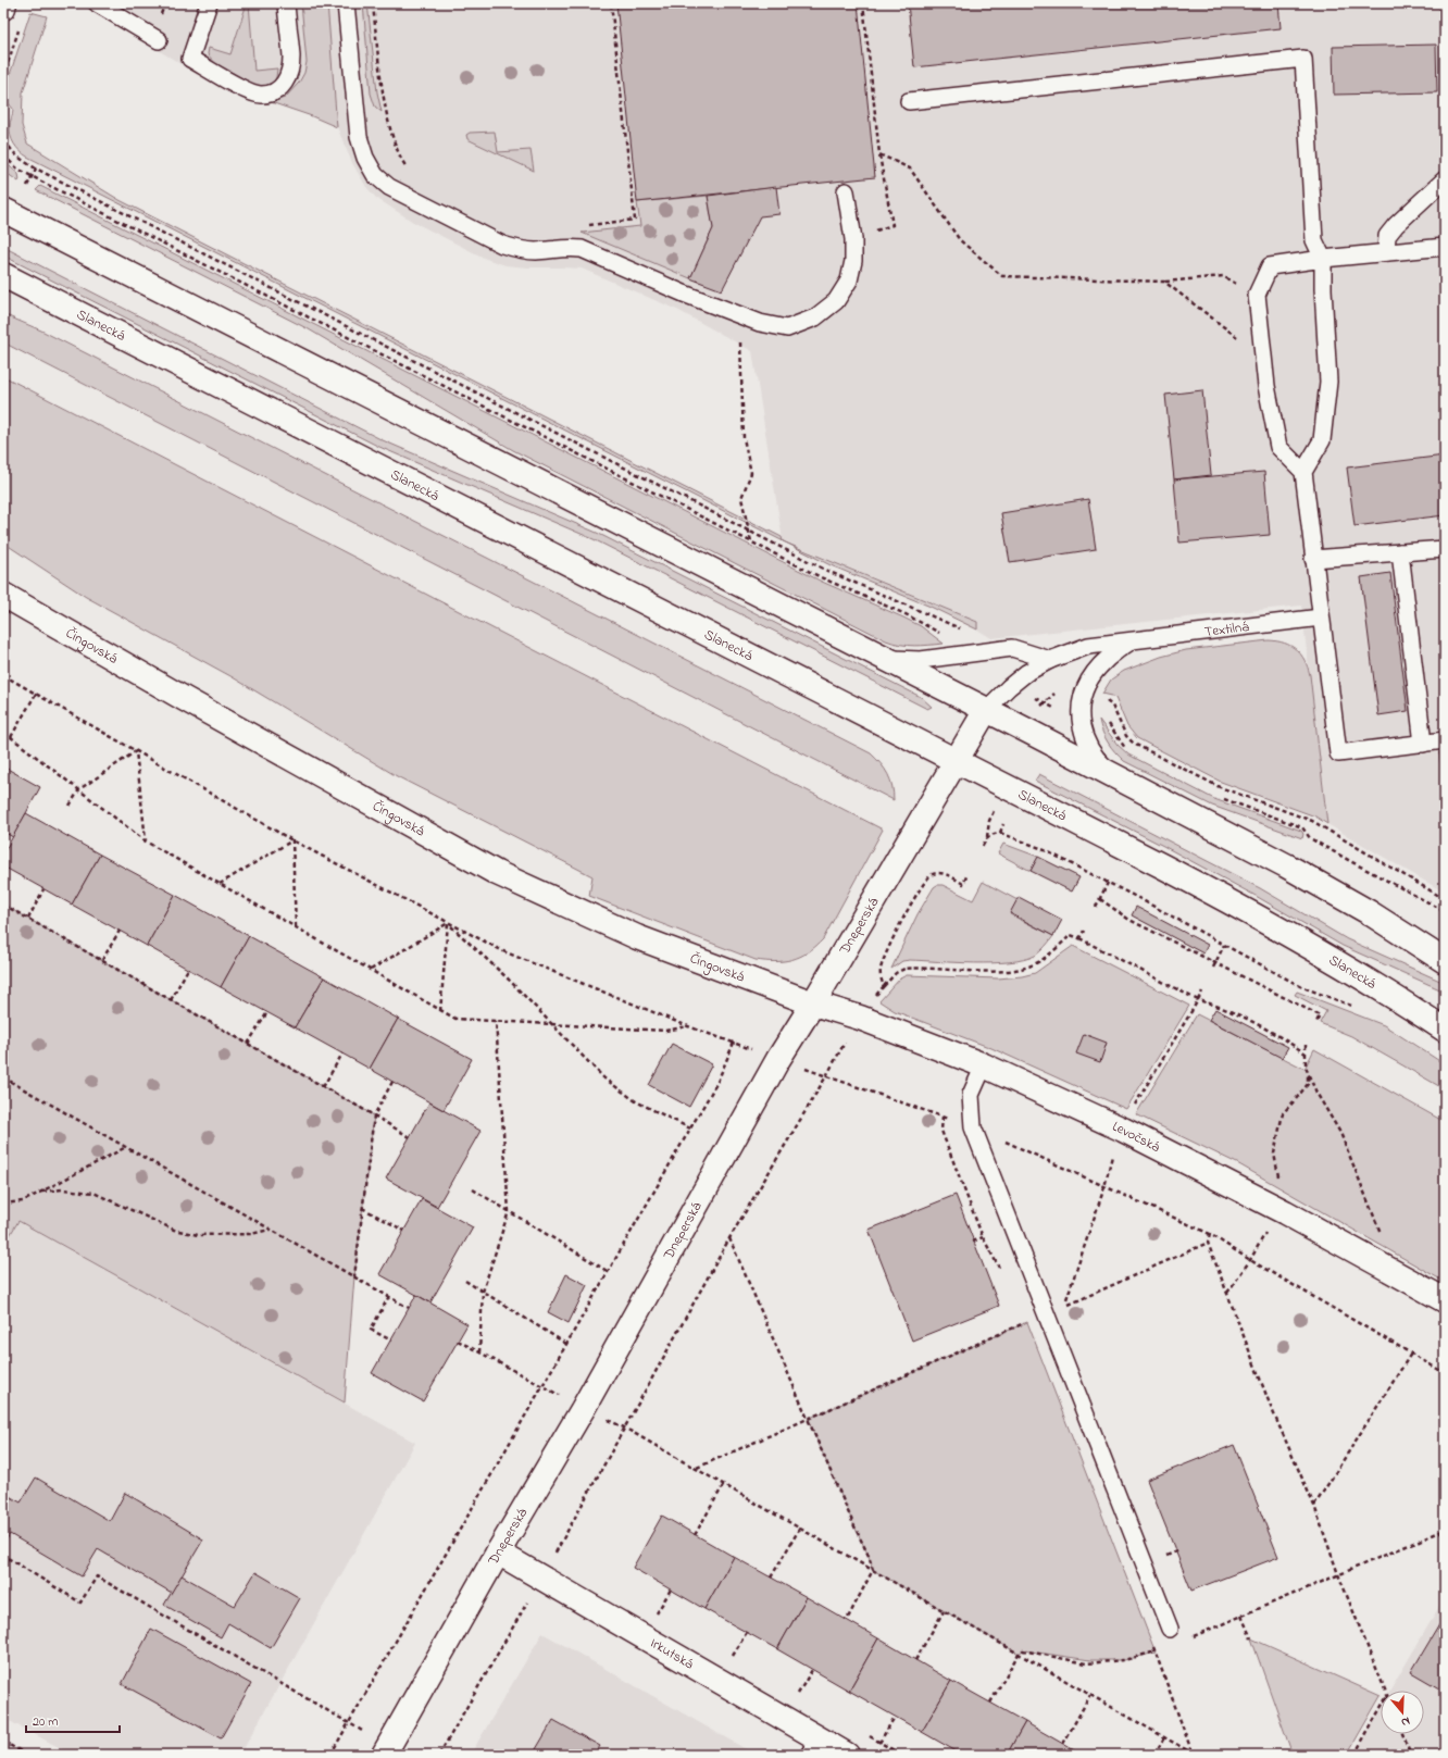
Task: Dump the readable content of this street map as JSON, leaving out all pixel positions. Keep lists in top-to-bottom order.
{
  "streets": {
    "street": [
      "Slanecká",
      "Čingovská",
      "Dneperská",
      "Levočská",
      "Irkutská"
    ],
    "lane": ["Textilná"]
  },
  "crossings": [
    ["Slanecká", "Dneperská"],
    ["Textilná", "Dneperská"],
    ["Čingovská", "Dneperská"],
    ["Čingovská", "Levočská"],
    ["Dneperská", "Levočská"],
    ["Dneperská", "Irkutská"]
  ],
  "scale_bar": "20 m",
  "north": "bottom"
}
